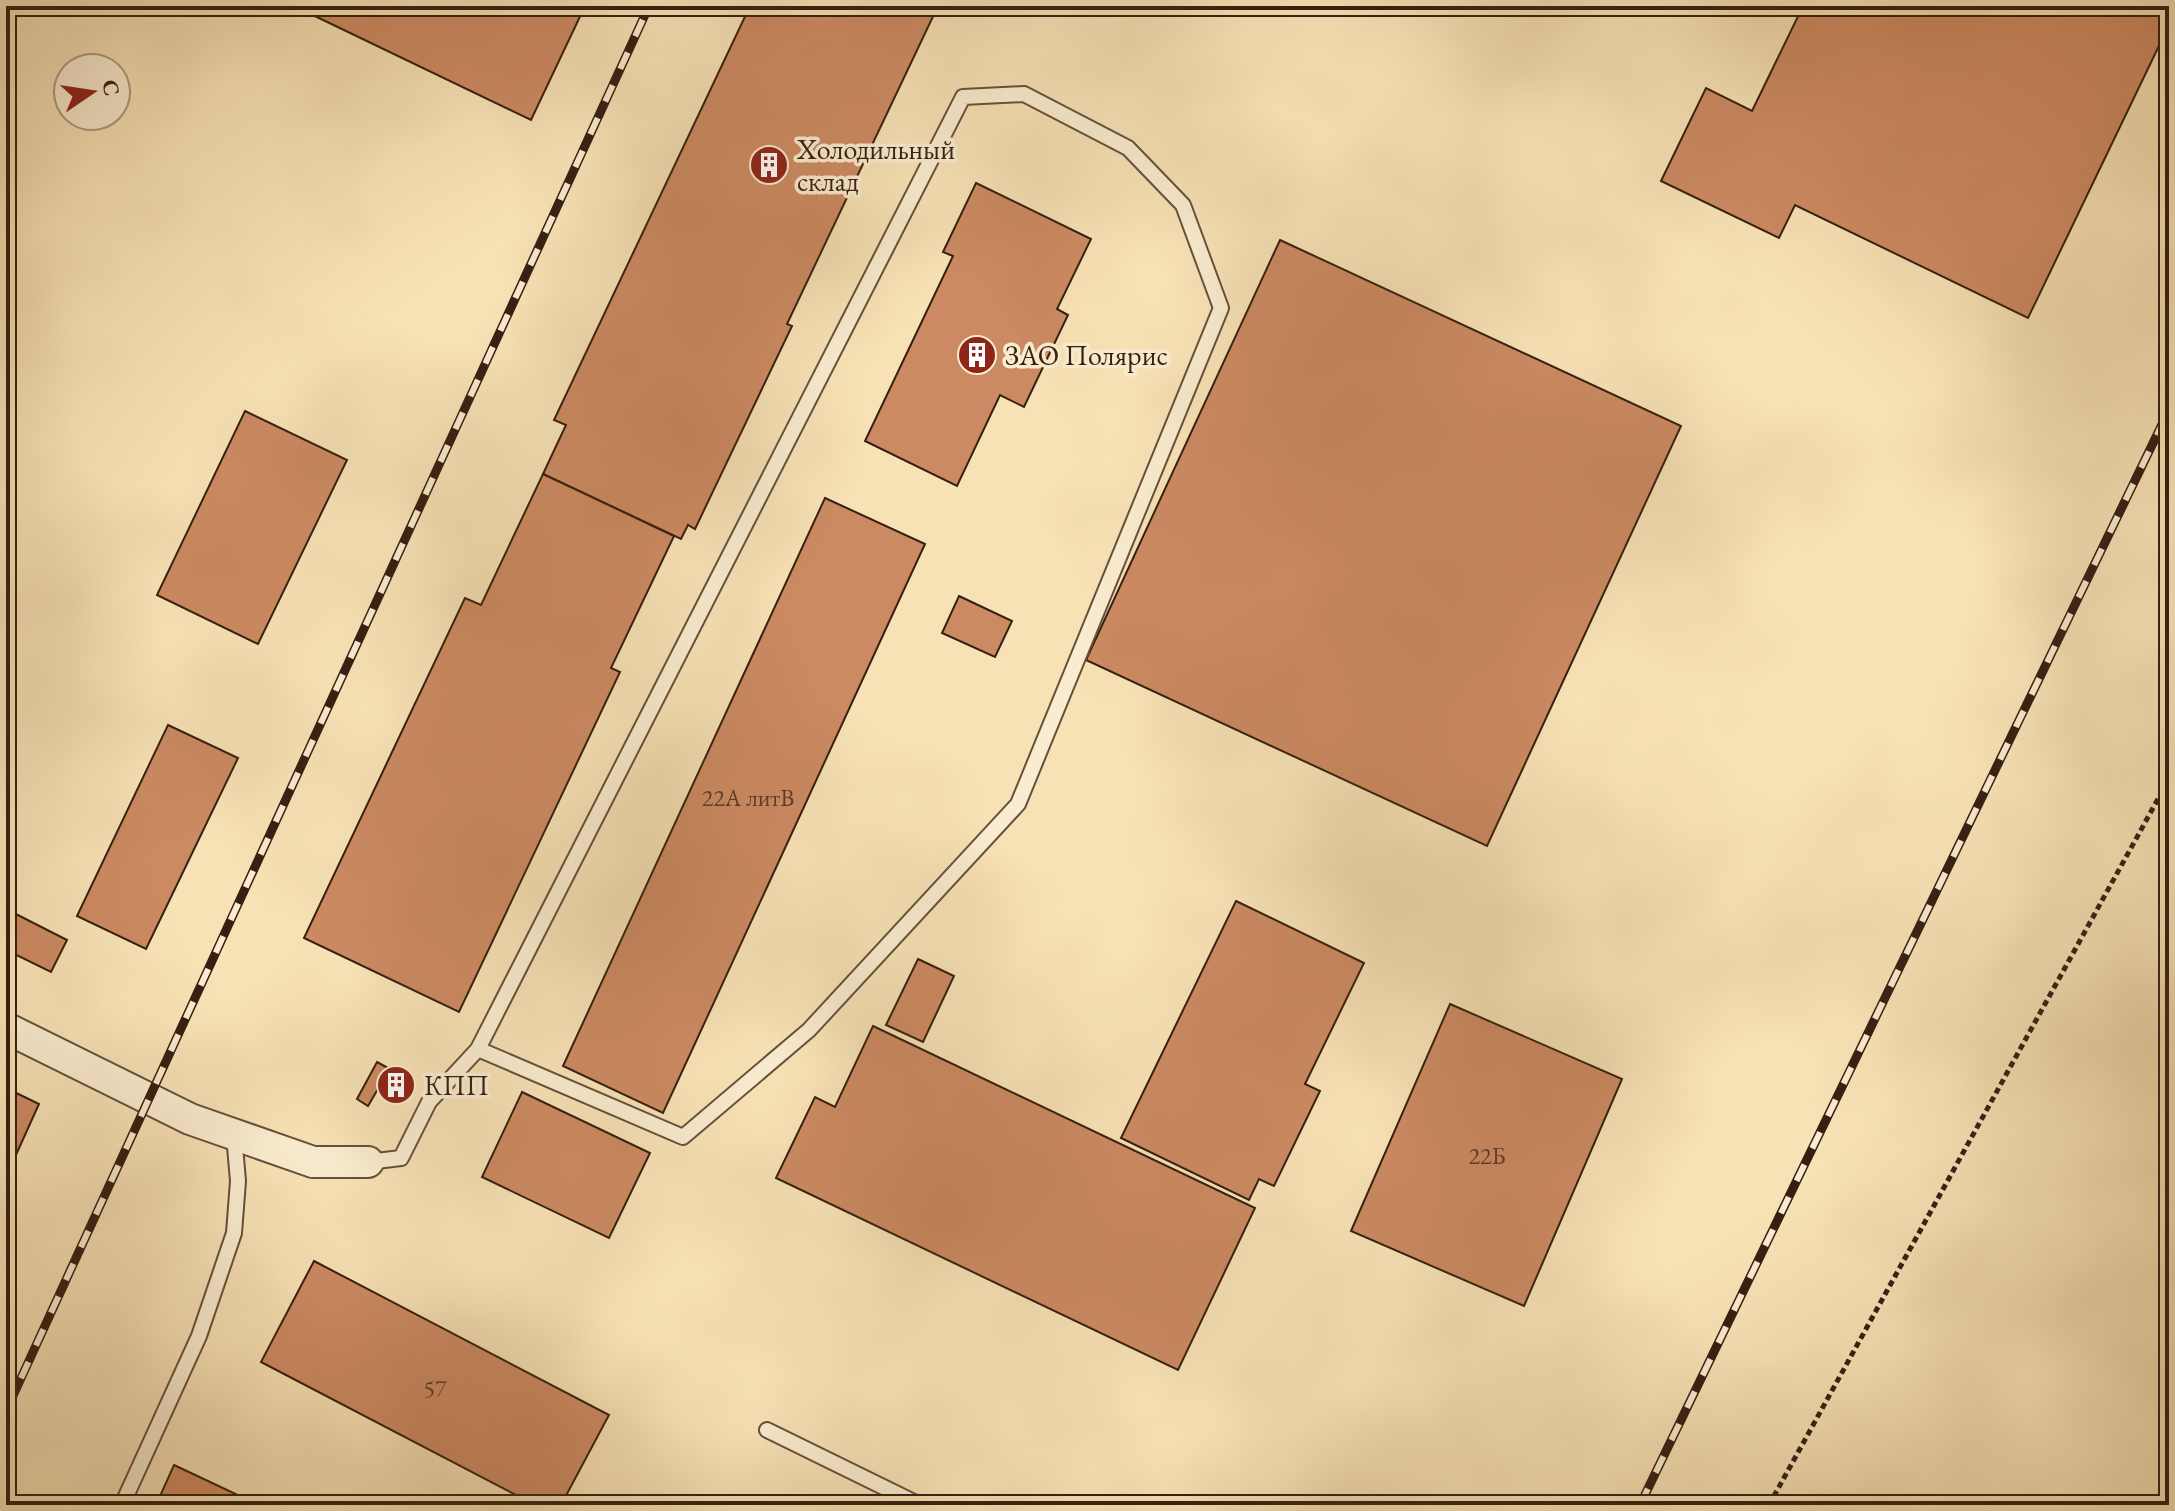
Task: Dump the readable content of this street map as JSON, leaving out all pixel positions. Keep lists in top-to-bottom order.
{
  "places": {
    "building": ["Холодильный склад", "ЗАО Полярис", "КПП"]
  },
  "house_numbers": ["22А литВ", "22Б", "57"],
  "north": "right"
}
